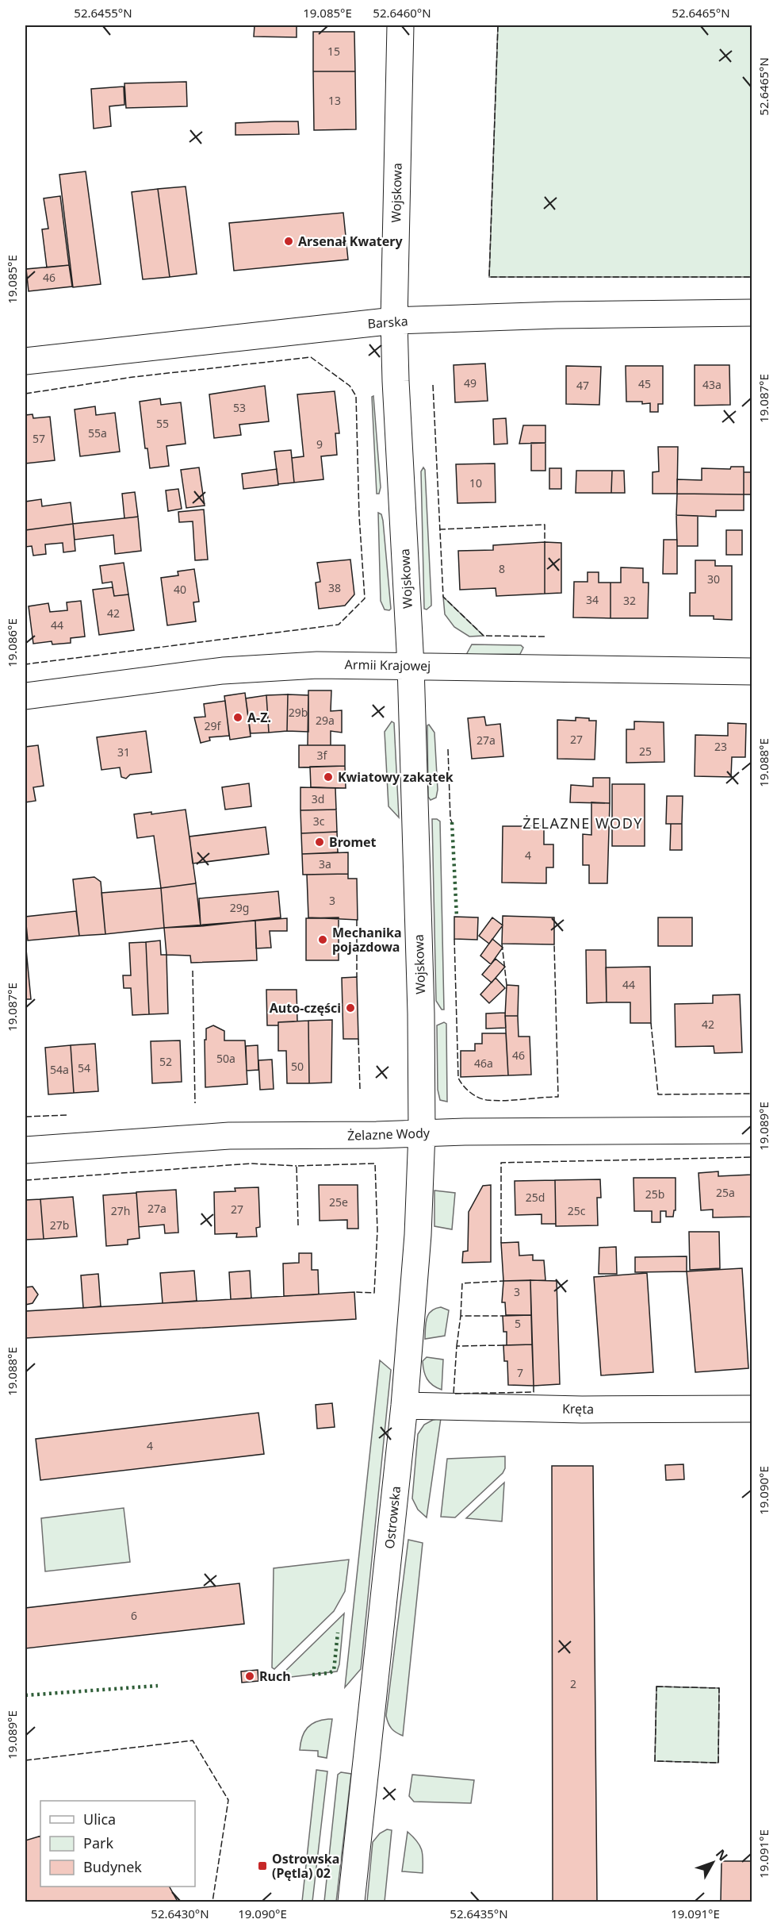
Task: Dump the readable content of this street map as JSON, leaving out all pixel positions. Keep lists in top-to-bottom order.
{
  "streets": {
    "street": [
      "Wojskowa",
      "Barska",
      "Armii Krajowej",
      "Żelazne Wody",
      "Kręta",
      "Ostrowska"
    ]
  },
  "crossings": [
    ["Wojskowa", "Barska"],
    ["Wojskowa", "Armii Krajowej"],
    ["Wojskowa", "Żelazne Wody"],
    ["Wojskowa", "Ostrowska"],
    ["Żelazne Wody", "Ostrowska"],
    ["Kręta", "Ostrowska"]
  ],
  "districts": ["ŻELAZNE WODY"],
  "places": {
    "other": [
      "Arsenał Kwatery",
      "A-Z.",
      "Kwiatowy zakątek",
      "Bromet",
      "Mechanika pojazdowa",
      "Auto-części",
      "Ruch"
    ],
    "transit": ["Ostrowska (Pętla) 02"]
  },
  "house_numbers": [
    "15",
    "13",
    "46",
    "49",
    "45",
    "43a",
    "47",
    "53",
    "55",
    "55a",
    "57",
    "9",
    "10",
    "8",
    "30",
    "38",
    "40",
    "34",
    "32",
    "42",
    "44",
    "29b",
    "29a",
    "29f",
    "27",
    "27a",
    "23",
    "25",
    "31",
    "3f",
    "3d",
    "3c",
    "4",
    "3a",
    "3",
    "29g",
    "44",
    "42",
    "46",
    "50a",
    "52",
    "46a",
    "50",
    "54",
    "54a",
    "25a",
    "25b",
    "25d",
    "25e",
    "27a",
    "27",
    "27h",
    "25c",
    "27b",
    "3",
    "5",
    "7",
    "4",
    "6",
    "2"
  ],
  "legend": ["Ulica", "Park", "Budynek"],
  "north": "top right",
  "coordinates": [
    "52.6455°N",
    "19.085°E",
    "52.6460°N",
    "52.6465°N",
    "19.087°E",
    "19.086°E",
    "19.088°E",
    "19.089°E",
    "19.090°E",
    "19.091°E",
    "52.6430°N",
    "52.6435°N"
  ]
}
